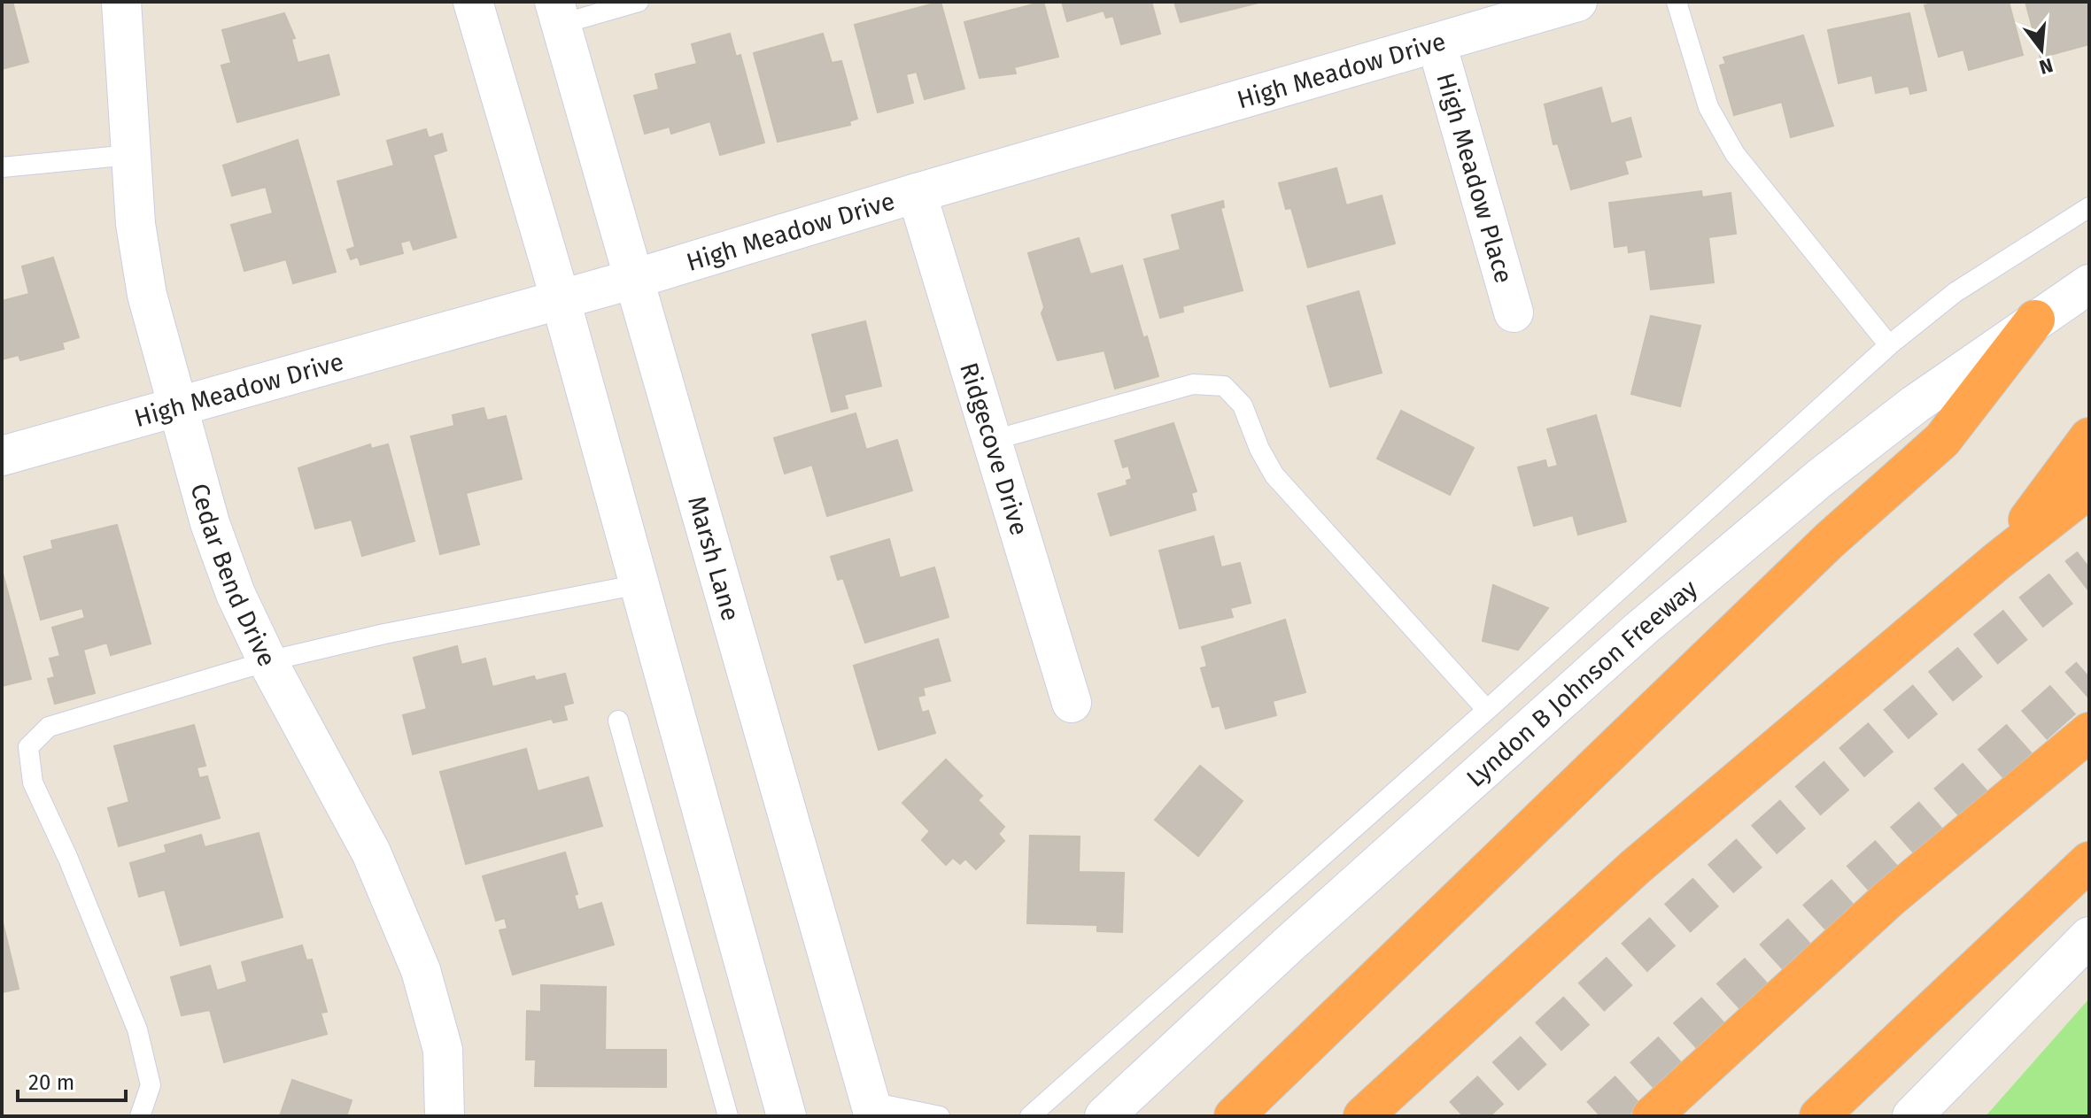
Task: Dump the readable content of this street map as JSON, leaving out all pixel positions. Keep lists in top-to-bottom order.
{
  "streets": {
    "main road": [
      "High Meadow Drive",
      "High Meadow Place",
      "Ridgecove Drive",
      "Marsh Lane",
      "Cedar Bend Drive",
      "Lyndon B Johnson Freeway"
    ]
  },
  "crossings": [
    ["High Meadow Drive", "High Meadow Place"],
    ["High Meadow Drive", "Ridgecove Drive"],
    ["High Meadow Drive", "Marsh Lane"],
    ["High Meadow Drive", "Cedar Bend Drive"]
  ],
  "scale_bar": "20 m",
  "north": "bottom"
}
